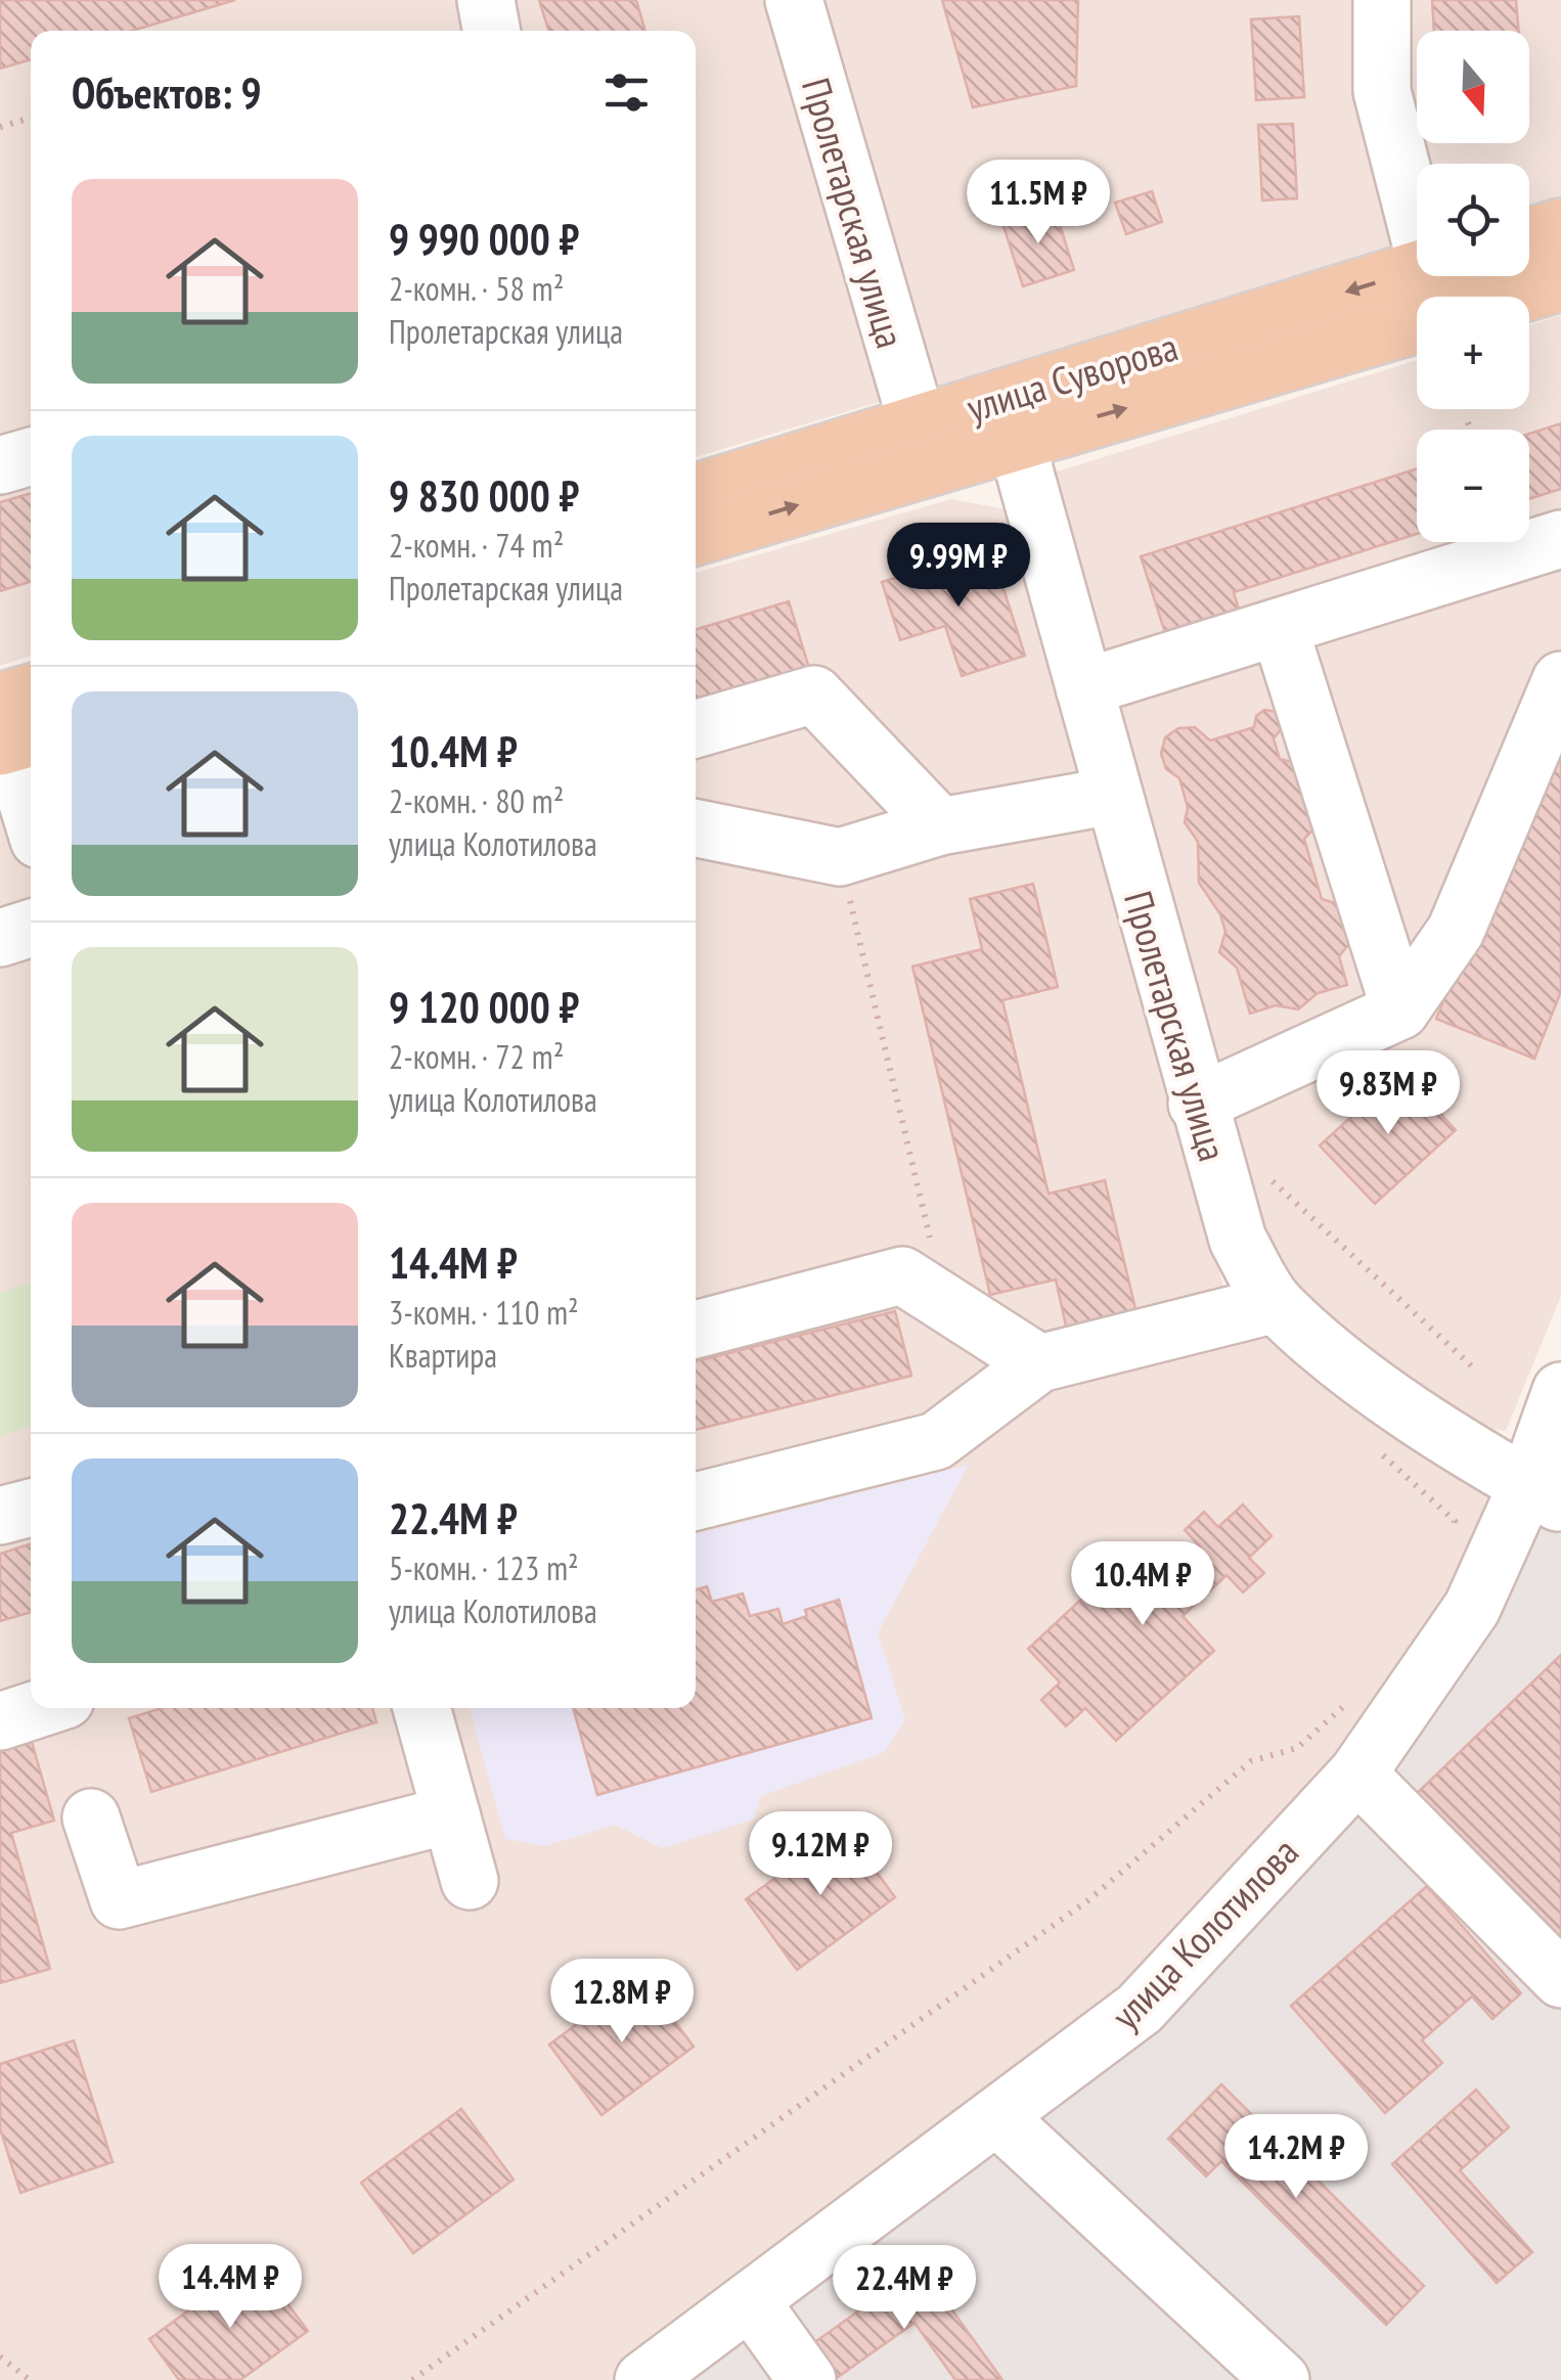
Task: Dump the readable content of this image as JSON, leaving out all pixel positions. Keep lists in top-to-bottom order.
{
  "streets": {
    "main road": ["улица Суворова"],
    "street": ["Пролетарская улица", "улица Колотилова"]
  },
  "crossings": [
    ["Пролетарская улица", "улица Суворова"],
    ["Пролетарская улица", "улица Колотилова"]
  ],
  "north": "bottom",
  "page": {
    "map_buttons": ["+", "−"],
    "heading": "Объектов: 9",
    "list": [
      {
        "name": "9 990 000 ₽",
        "note": "2-комн. · 58 m² · Пролетарская улица"
      },
      {
        "name": "9 830 000 ₽",
        "note": "2-комн. · 74 m² · Пролетарская улица"
      },
      {
        "name": "10.4M ₽",
        "note": "2-комн. · 80 m² · улица Колотилова"
      },
      {
        "name": "9 120 000 ₽",
        "note": "2-комн. · 72 m² · улица Колотилова"
      },
      {
        "name": "14.4M ₽",
        "note": "3-комн. · 110 m² · Квартира"
      },
      {
        "name": "22.4M ₽",
        "note": "5-комн. · 123 m² · улица Колотилова"
      }
    ],
    "price": [
      "11.5M ₽",
      "9.99M ₽",
      "9.83M ₽",
      "10.4M ₽",
      "9.12M ₽",
      "12.8M ₽",
      "14.2M ₽",
      "14.4M ₽",
      "22.4M ₽"
    ]
  }
}
